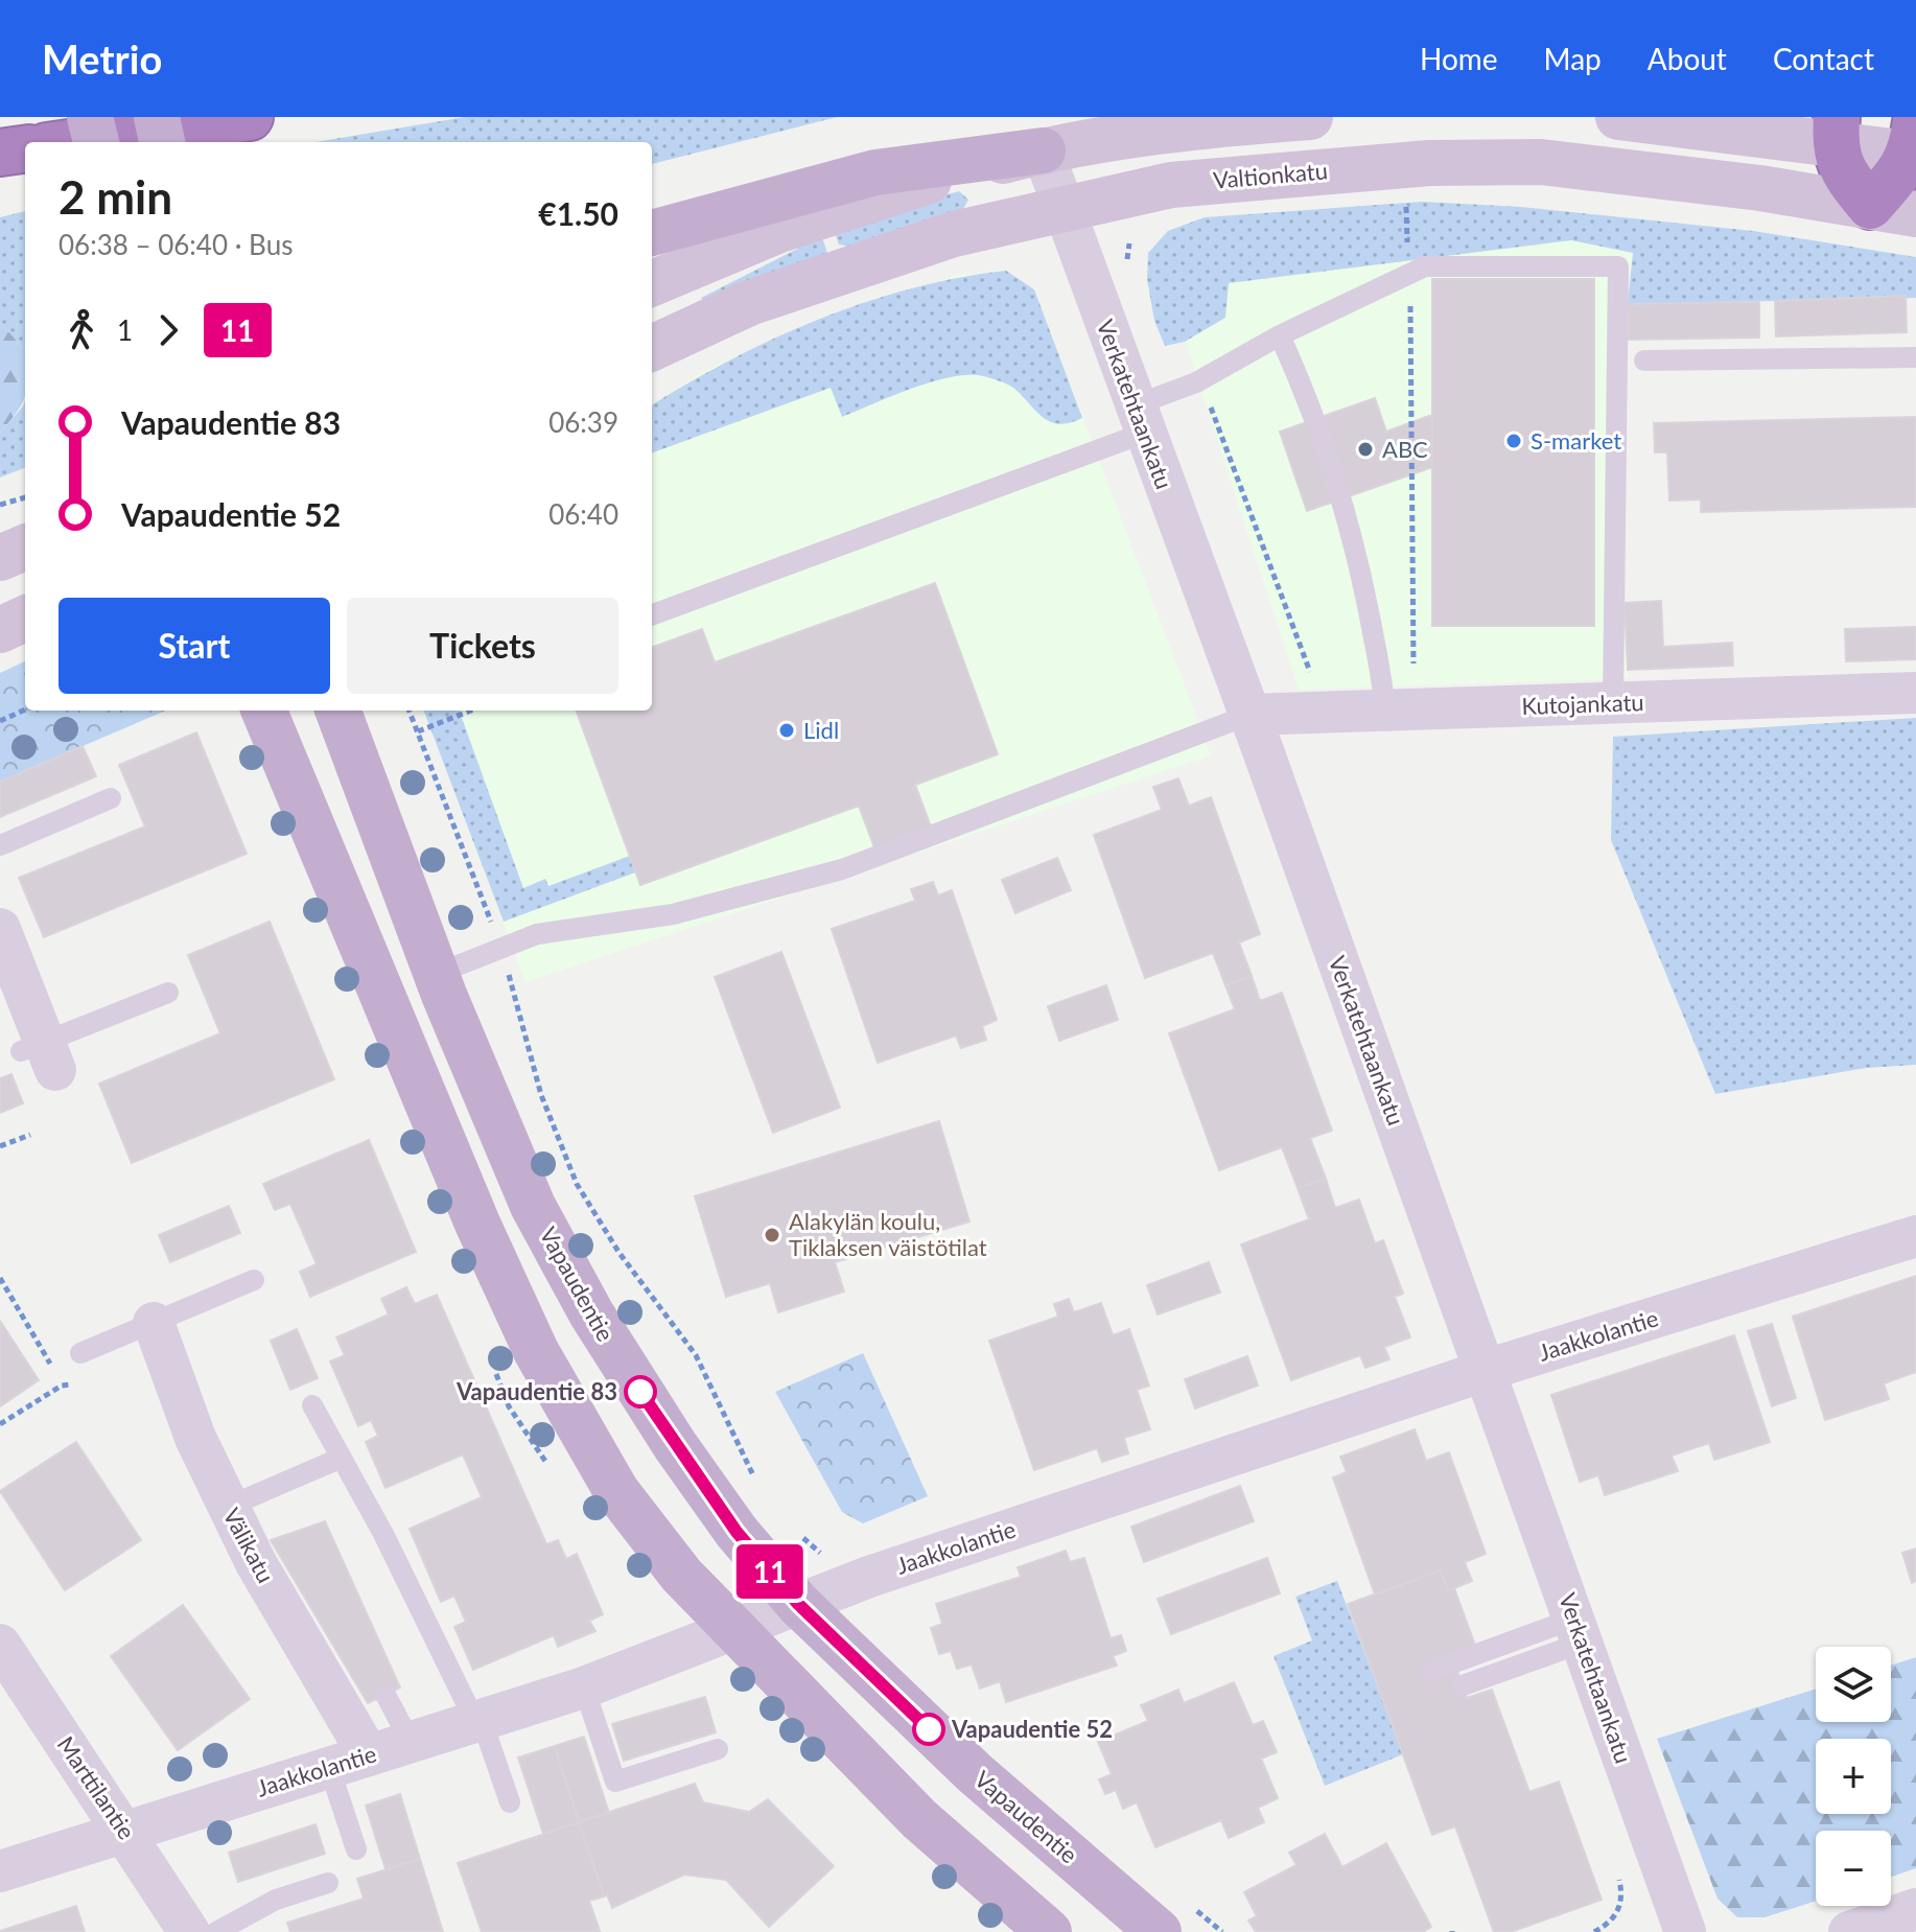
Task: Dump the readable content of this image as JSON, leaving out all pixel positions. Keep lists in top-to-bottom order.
{
  "streets": {
    "main road": ["Valtionkatu", "Vapaudentie"],
    "street": [
      "Verkatehtaankatu",
      "Kutojankatu",
      "Jaakkolantie",
      "Välikatu",
      "Marttilantie"
    ]
  },
  "crossings": [
    ["Valtionkatu", "Verkatehtaankatu"],
    ["Verkatehtaankatu", "Kutojankatu"],
    ["Verkatehtaankatu", "Jaakkolantie"],
    ["Vapaudentie", "Jaakkolantie"],
    ["Jaakkolantie", "Välikatu"],
    ["Jaakkolantie", "Marttilantie"]
  ],
  "places": [
    "S-market",
    "ABC",
    "Lidl",
    "Alakylän koulu, Tiklaksen väistötilat",
    "Vapaudentie 83",
    "Vapaudentie 52"
  ],
  "lines": ["bus line 11"],
  "page": {
    "header": "Metrio",
    "nav": [
      "Home",
      "Map",
      "About",
      "Contact"
    ],
    "on_map": "11",
    "heading": ["2 min", "06:38 – 06:40 · Bus", "€1.50"],
    "legs": ["1", "11"],
    "list": [
      {
        "name": "Vapaudentie 83",
        "value": "06:39"
      },
      {
        "name": "Vapaudentie 52",
        "value": "06:40"
      }
    ],
    "buttons": ["Start", "Tickets"],
    "map_buttons": ["+", "−"]
  }
}
